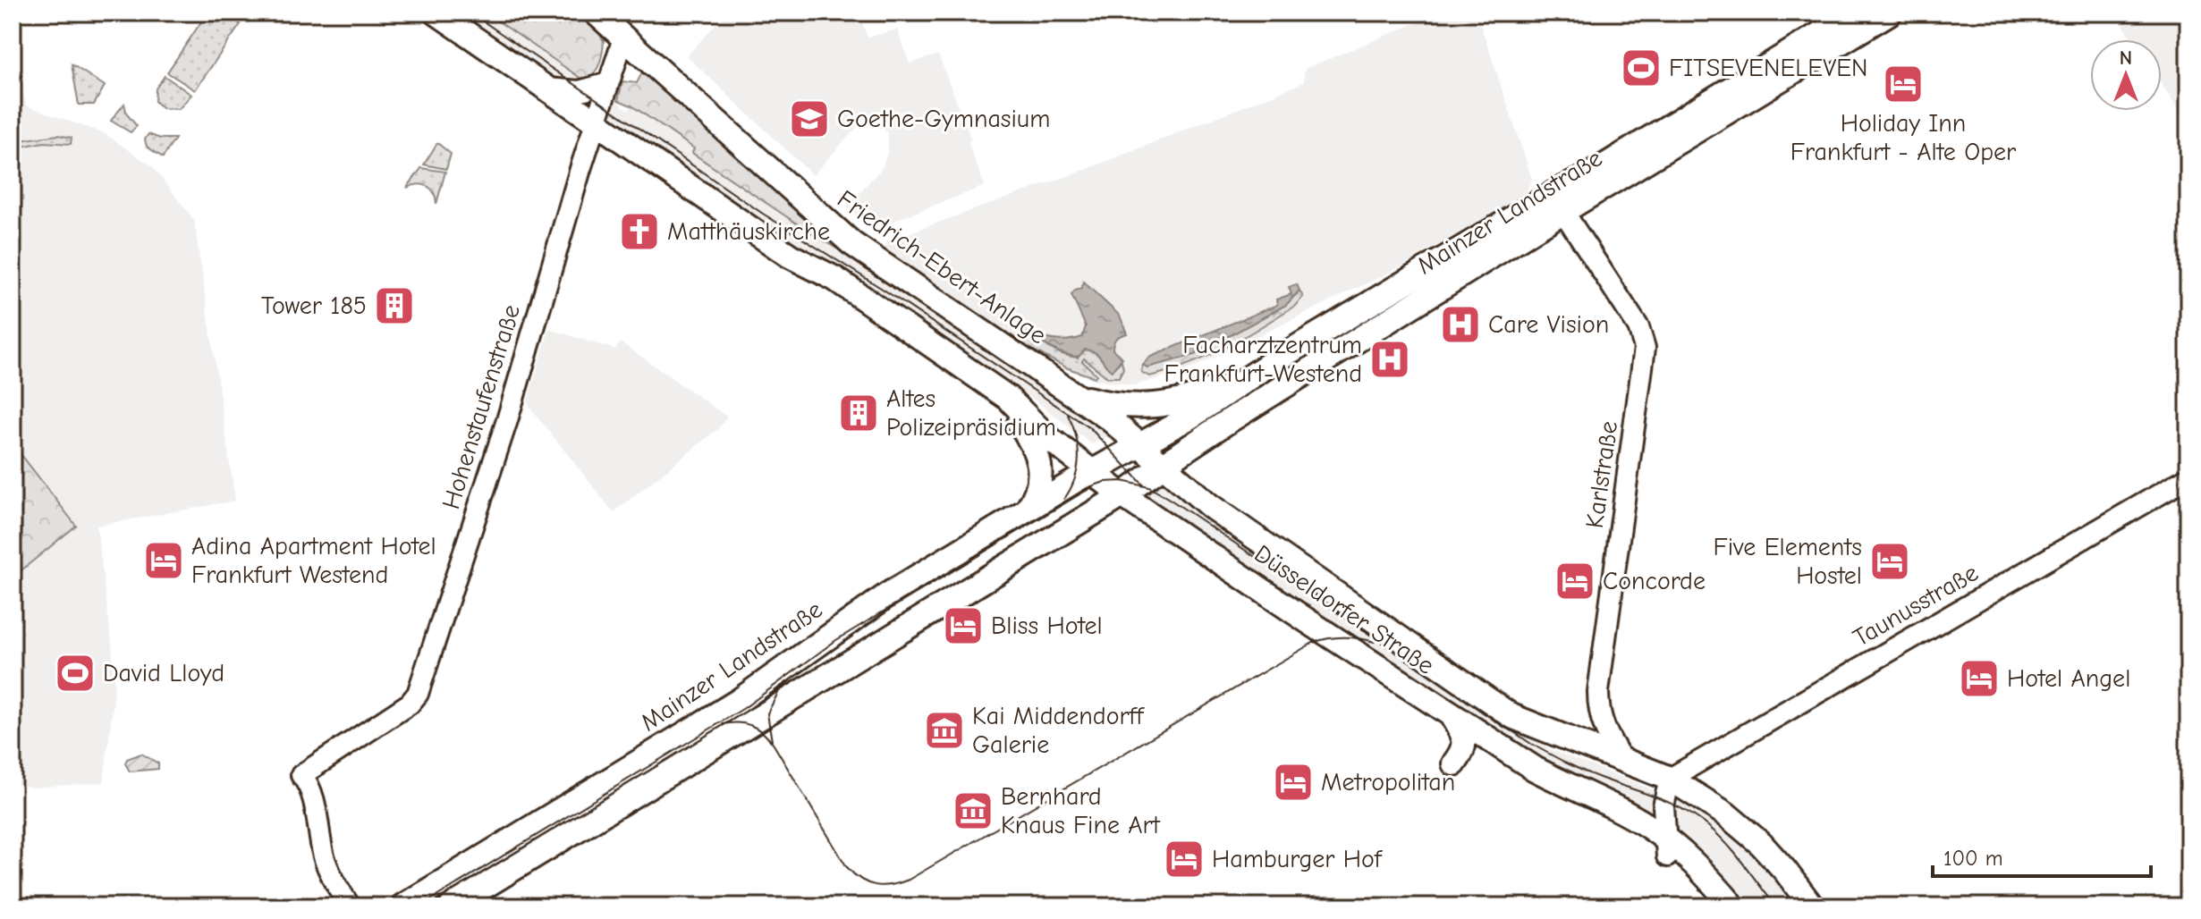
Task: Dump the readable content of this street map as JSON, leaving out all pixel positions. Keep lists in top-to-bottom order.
{
  "streets": {
    "main road": [
      "Mainzer Landstraße",
      "Friedrich-Ebert-Anlage",
      "Hohenstaufenstraße",
      "Karlstraße",
      "Taunusstraße",
      "Düsseldorfer Straße"
    ]
  },
  "crossings": [
    ["Mainzer Landstraße", "Friedrich-Ebert-Anlage"],
    ["Mainzer Landstraße", "Karlstraße"],
    ["Mainzer Landstraße", "Düsseldorfer Straße"],
    ["Friedrich-Ebert-Anlage", "Düsseldorfer Straße"],
    ["Karlstraße", "Düsseldorfer Straße"],
    ["Taunusstraße", "Düsseldorfer Straße"]
  ],
  "places": {
    "sports": ["FITSEVENELEVEN", "David Lloyd"],
    "hotel": [
      "Holiday Inn Frankfurt - Alte Oper",
      "Adina Apartment Hotel Frankfurt Westend",
      "Five Elements Hostel",
      "Concorde",
      "Bliss Hotel",
      "Hotel Angel",
      "Metropolitan",
      "Hamburger Hof"
    ],
    "school or university": ["Goethe-Gymnasium"],
    "church": ["Matthäuskirche"],
    "building": ["Tower 185", "Altes Polizeipräsidium"],
    "hospital": ["Care Vision", "Facharztzentrum Frankfurt-Westend"],
    "museum": ["Kai Middendorff Galerie", "Bernhard Knaus Fine Art"]
  },
  "scale_bar": "100 m",
  "north": "top"
}
